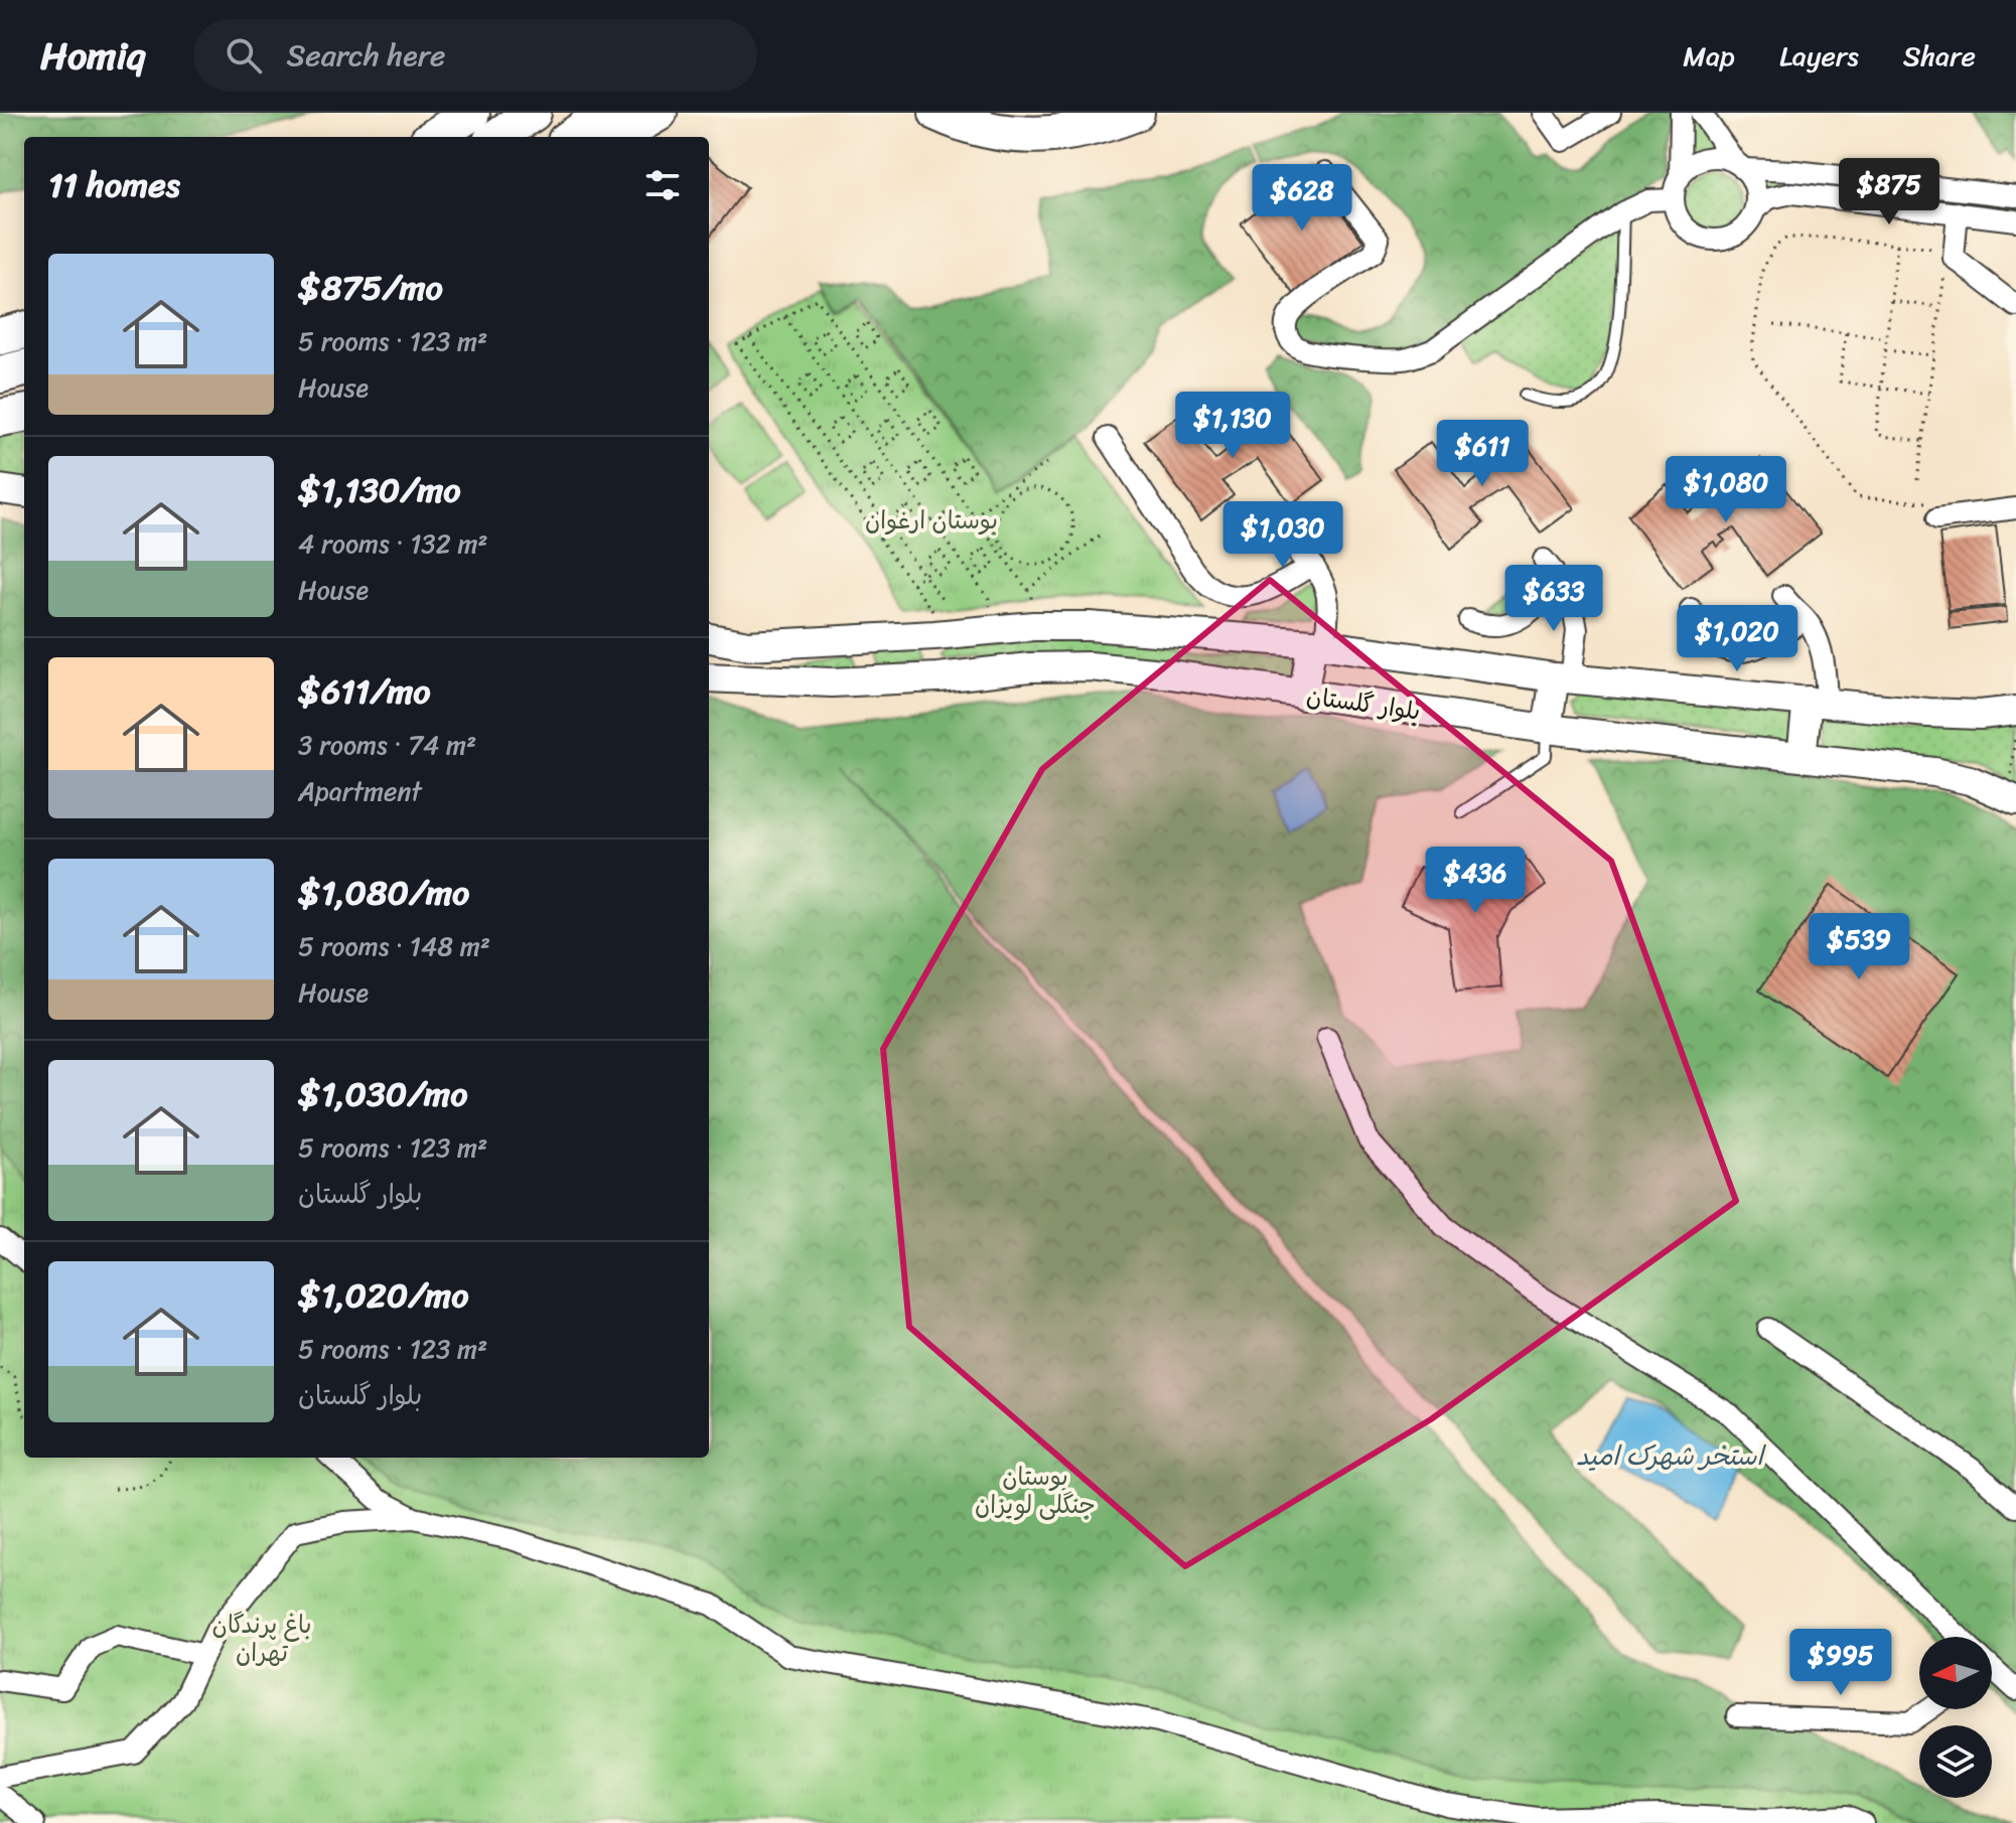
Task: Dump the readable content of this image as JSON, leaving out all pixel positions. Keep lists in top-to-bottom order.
{
  "streets": {
    "main road": ["بلوار گلستان"]
  },
  "water": ["استخر شهرک امید"],
  "parks": ["بوستان ارغوان", "بوستان جنگلی لویزان", "باغ پرندگان تهران"],
  "north": "left",
  "page": {
    "header": "Homiq",
    "search": "Search here",
    "nav": ["Map", "Layers", "Share"],
    "heading": "11 homes",
    "price": [
      "$875",
      "$628",
      "$1,130",
      "$611",
      "$1,080",
      "$1,030",
      "$633",
      "$1,020",
      "$436",
      "$539",
      "$995"
    ],
    "list": [
      {
        "name": "$875/mo",
        "note": "5 rooms · 123 m² · House"
      },
      {
        "name": "$1,130/mo",
        "note": "4 rooms · 132 m² · House"
      },
      {
        "name": "$611/mo",
        "note": "3 rooms · 74 m² · Apartment"
      },
      {
        "name": "$1,080/mo",
        "note": "5 rooms · 148 m² · House"
      },
      {
        "name": "$1,030/mo",
        "note": "5 rooms · 123 m² · بلوار گلستان"
      },
      {
        "name": "$1,020/mo",
        "note": "5 rooms · 123 m² · بلوار گلستان"
      }
    ]
  }
}
